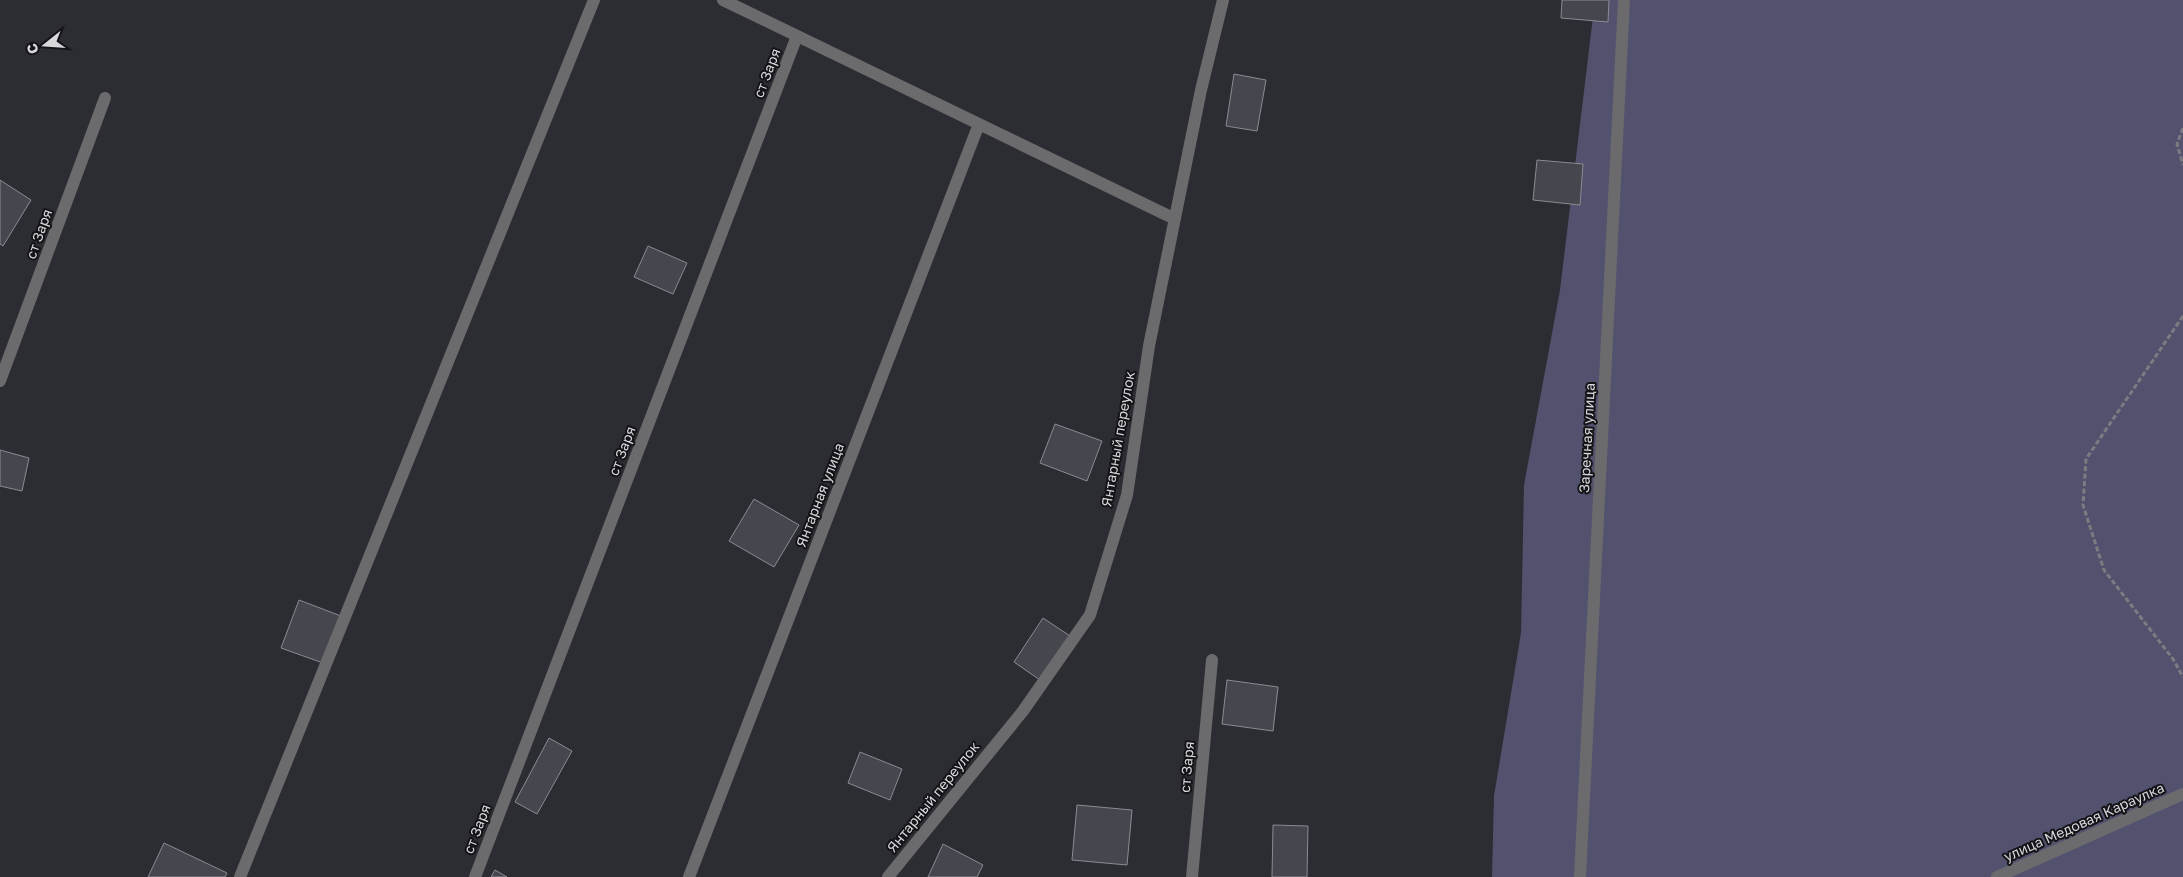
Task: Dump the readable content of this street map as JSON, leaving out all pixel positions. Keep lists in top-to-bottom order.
{
  "streets": {
    "street": [
      "ст Заря",
      "Заречная улица",
      "Янтарный переулок",
      "Янтарная улица",
      "улица Медовая Караулка"
    ]
  },
  "north": "left"
}
